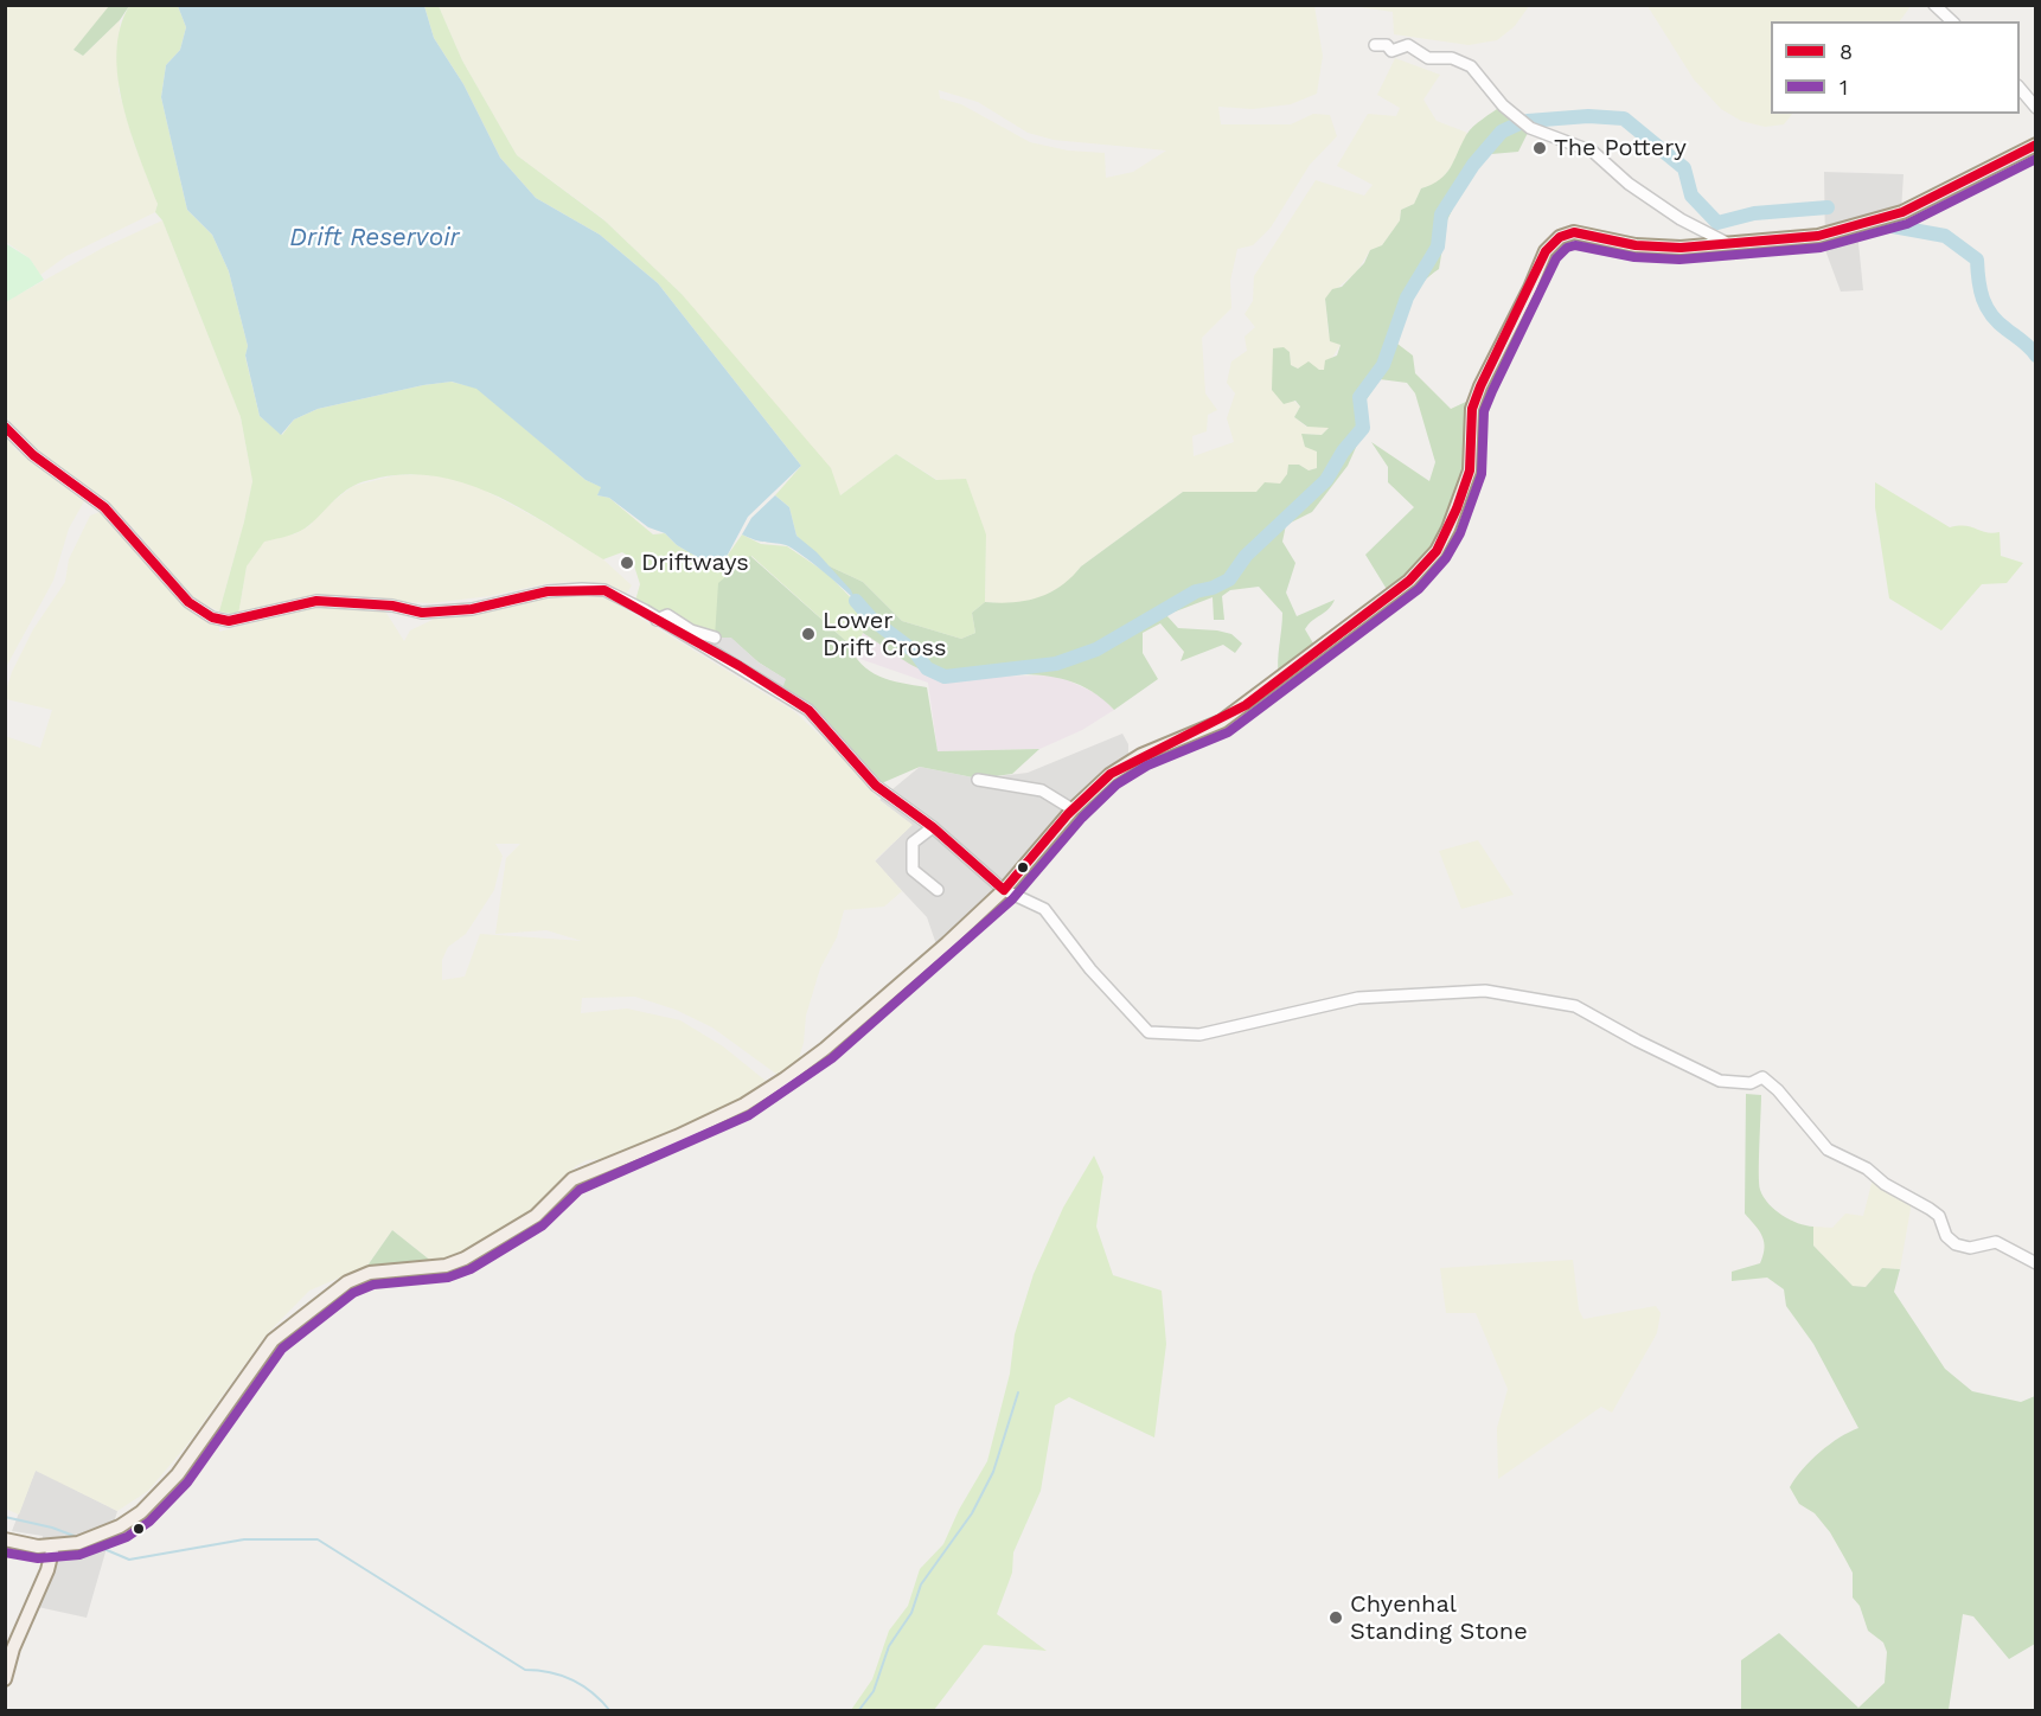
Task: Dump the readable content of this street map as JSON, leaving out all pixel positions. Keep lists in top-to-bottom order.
{
  "water": ["Drift Reservoir"],
  "places": [
    "The Pottery",
    "Driftways",
    "Lower Drift Cross",
    "Chyenhal Standing Stone"
  ],
  "lines": ["transit line 8", "transit line 1"],
  "legend": ["8", "1"]
}
